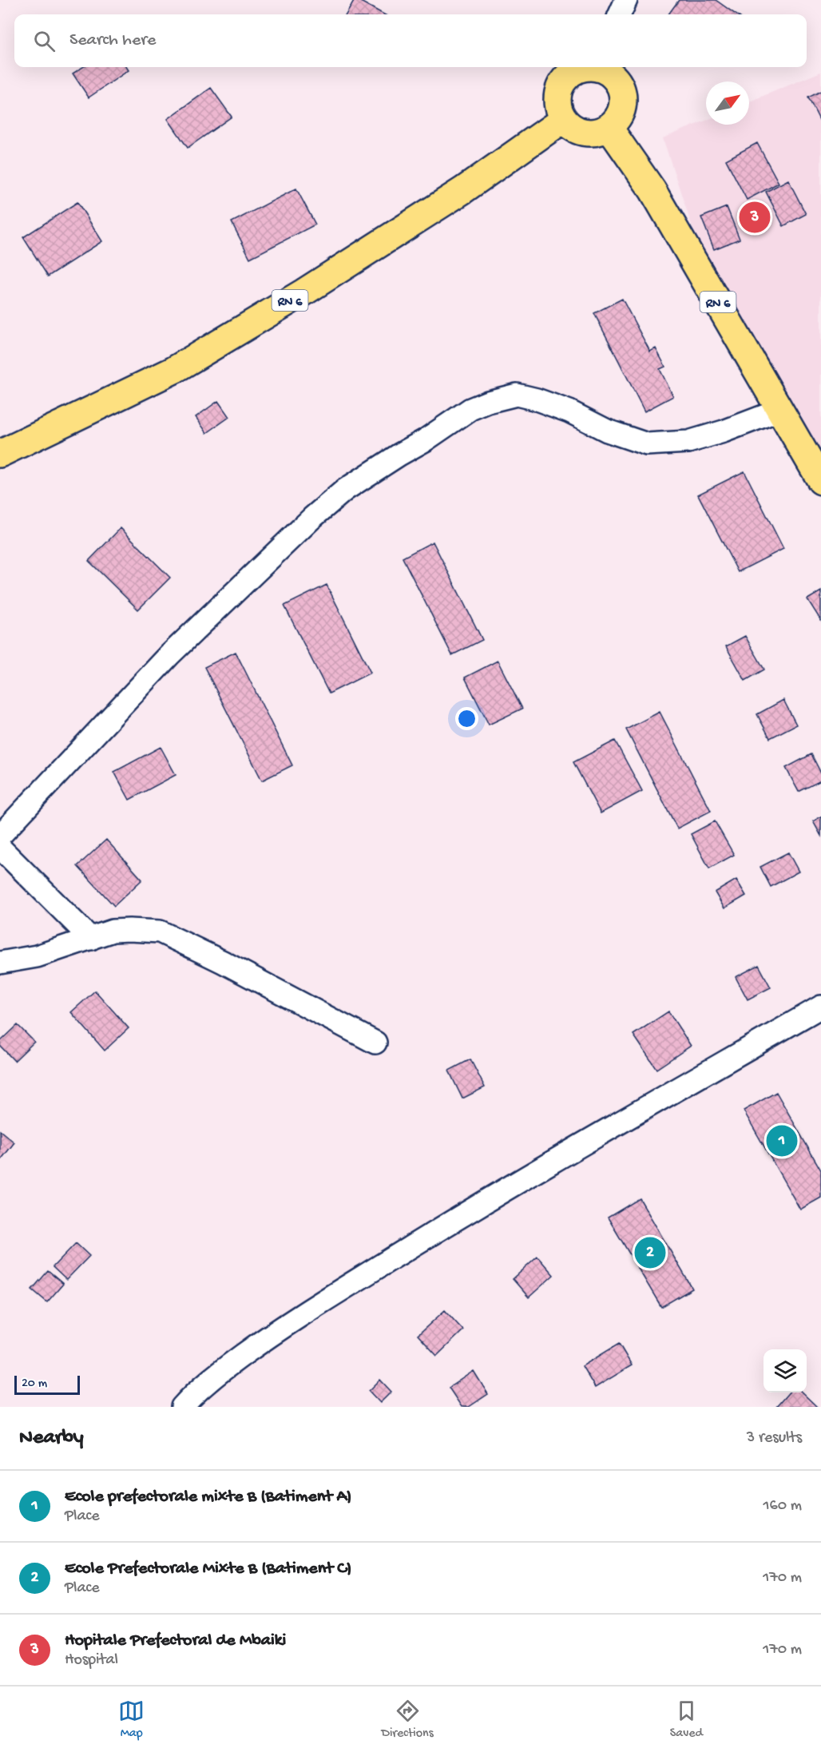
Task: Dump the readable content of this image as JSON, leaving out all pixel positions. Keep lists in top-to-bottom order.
{
  "streets": {
    "main road": ["RN 6"]
  },
  "scale_bar": "20 m",
  "north": "top right",
  "page": {
    "search": "Search here",
    "pins": ["3", "1", "2"],
    "scale": "20 m",
    "heading": ["Nearby", "3 results"],
    "list": [
      {
        "mark": "1",
        "name": "Ecole prefectorale mixte B (Batiment A)",
        "note": "Place",
        "value": "160 m"
      },
      {
        "mark": "2",
        "name": "Ecole Prefectorale Mixte B (Batiment C)",
        "note": "Place",
        "value": "170 m"
      },
      {
        "mark": "3",
        "name": "Hopitale Prefectoral de Mbaiki",
        "note": "Hospital",
        "value": "170 m"
      }
    ],
    "nav": ["Map", "Directions", "Saved"]
  }
}
